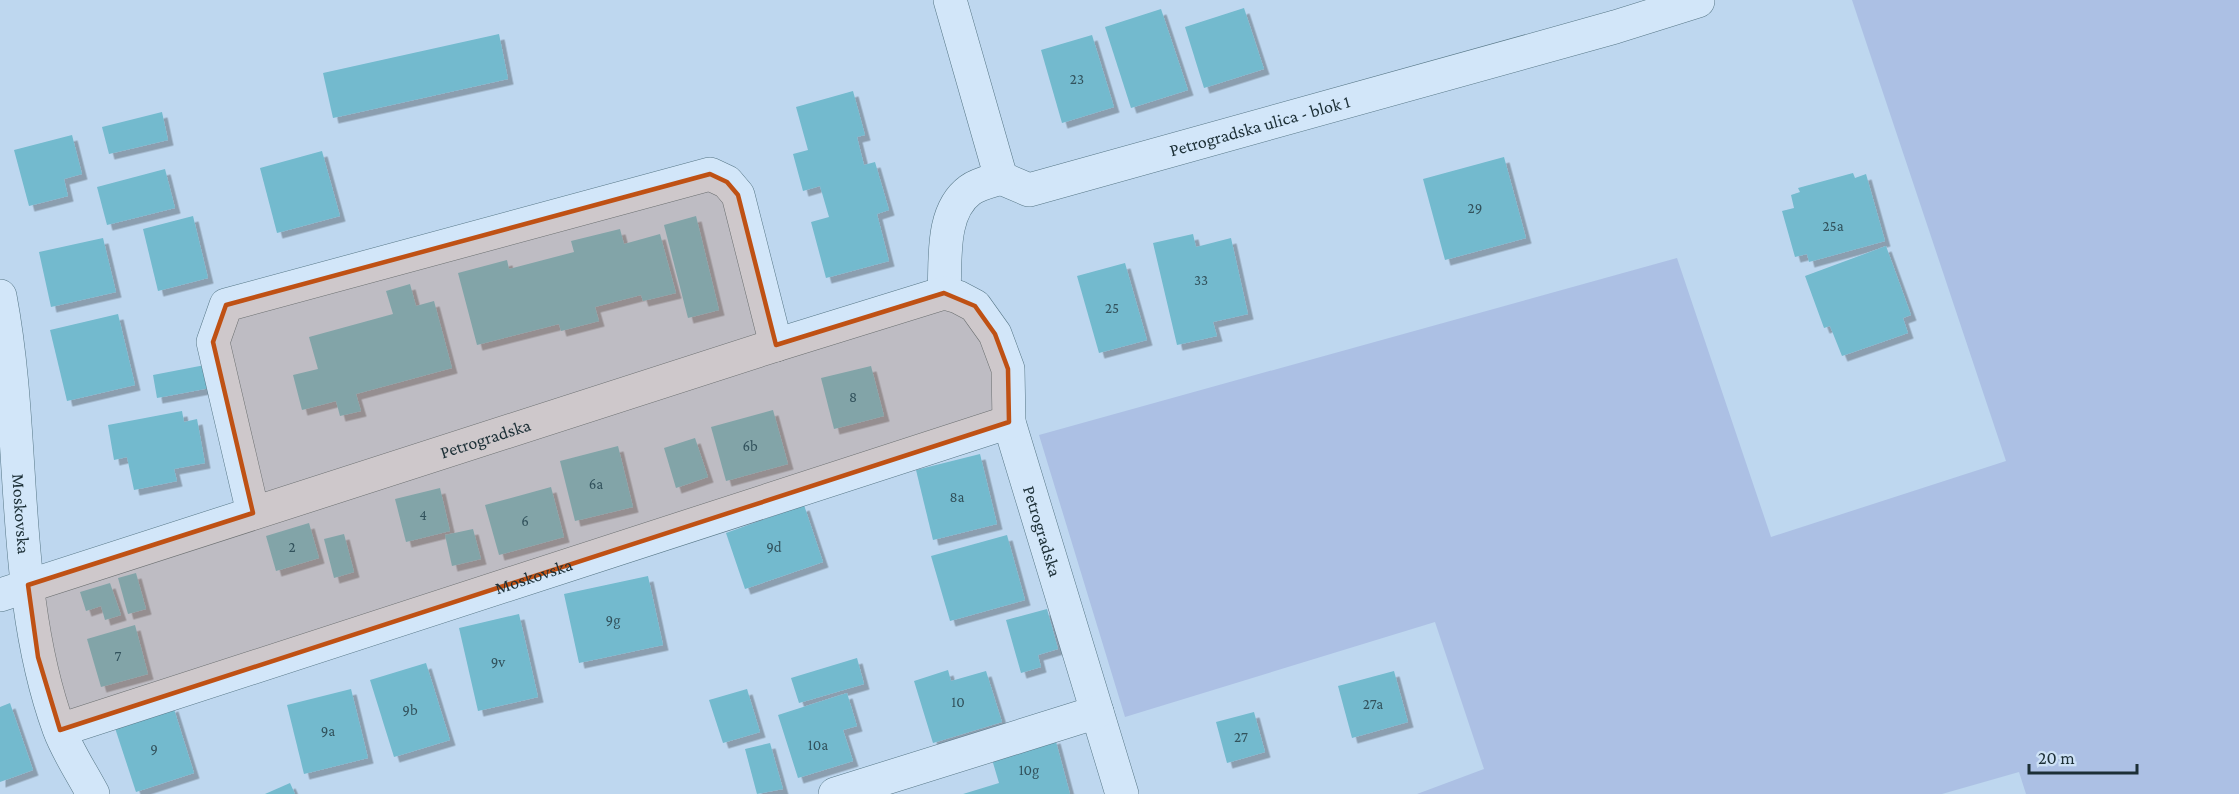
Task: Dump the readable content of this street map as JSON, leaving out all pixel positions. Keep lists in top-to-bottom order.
{
  "streets": {
    "street": ["Petrogradska ulica - blok 1", "Petrogradska", "Moskovska"]
  },
  "crossings": [
    ["Petrogradska", "Moskovska"]
  ],
  "house_numbers": [
    "23",
    "29",
    "25a",
    "33",
    "25",
    "8",
    "6b",
    "6a",
    "8a",
    "4",
    "6",
    "2",
    "9d",
    "9g",
    "7",
    "9v",
    "10",
    "27a",
    "9b",
    "9a",
    "27",
    "10a",
    "9",
    "10g"
  ],
  "scale_bar": "20 m"
}
